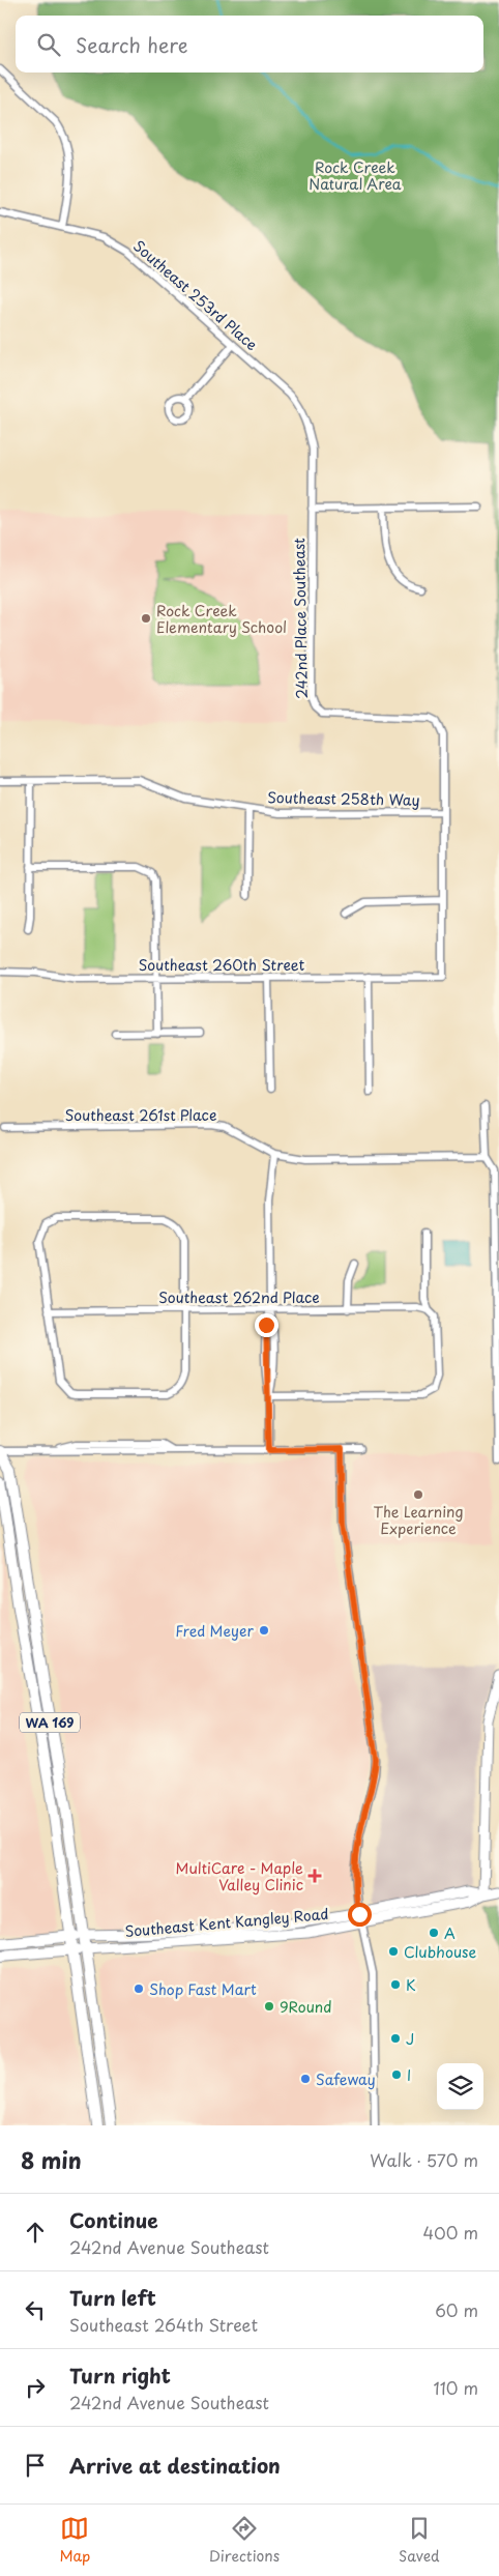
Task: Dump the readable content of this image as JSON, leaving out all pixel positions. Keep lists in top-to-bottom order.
{
  "streets": {
    "main road": ["WA 169", "Southeast Kent Kangley Road"],
    "street": [
      "Southeast 253rd Place",
      "242nd Place Southeast",
      "Southeast 258th Way",
      "Southeast 260th Street",
      "Southeast 261st Place",
      "Southeast 262nd Place"
    ]
  },
  "crossings": [
    ["Southeast 253rd Place", "242nd Place Southeast"],
    ["242nd Place Southeast", "Southeast 258th Way"],
    ["WA 169", "Southeast Kent Kangley Road"]
  ],
  "parks": ["Rock Creek Natural Area"],
  "places": {
    "other": [
      "Rock Creek Elementary School",
      "The Learning Experience",
      "Fred Meyer",
      "A",
      "Clubhouse",
      "K",
      "Shop Fast Mart",
      "9Round",
      "J",
      "I",
      "Safeway"
    ],
    "health": ["MultiCare - Maple Valley Clinic"]
  },
  "page": {
    "search": "Search here",
    "heading": ["8 min", "Walk · 570 m"],
    "list": [
      ["Continue", "242nd Avenue Southeast", "400 m"],
      ["Turn left", "Southeast 264th Street", "60 m"],
      ["Turn right", "242nd Avenue Southeast", "110 m"],
      "Arrive at destination"
    ],
    "nav": ["Map", "Directions", "Saved"]
  }
}
